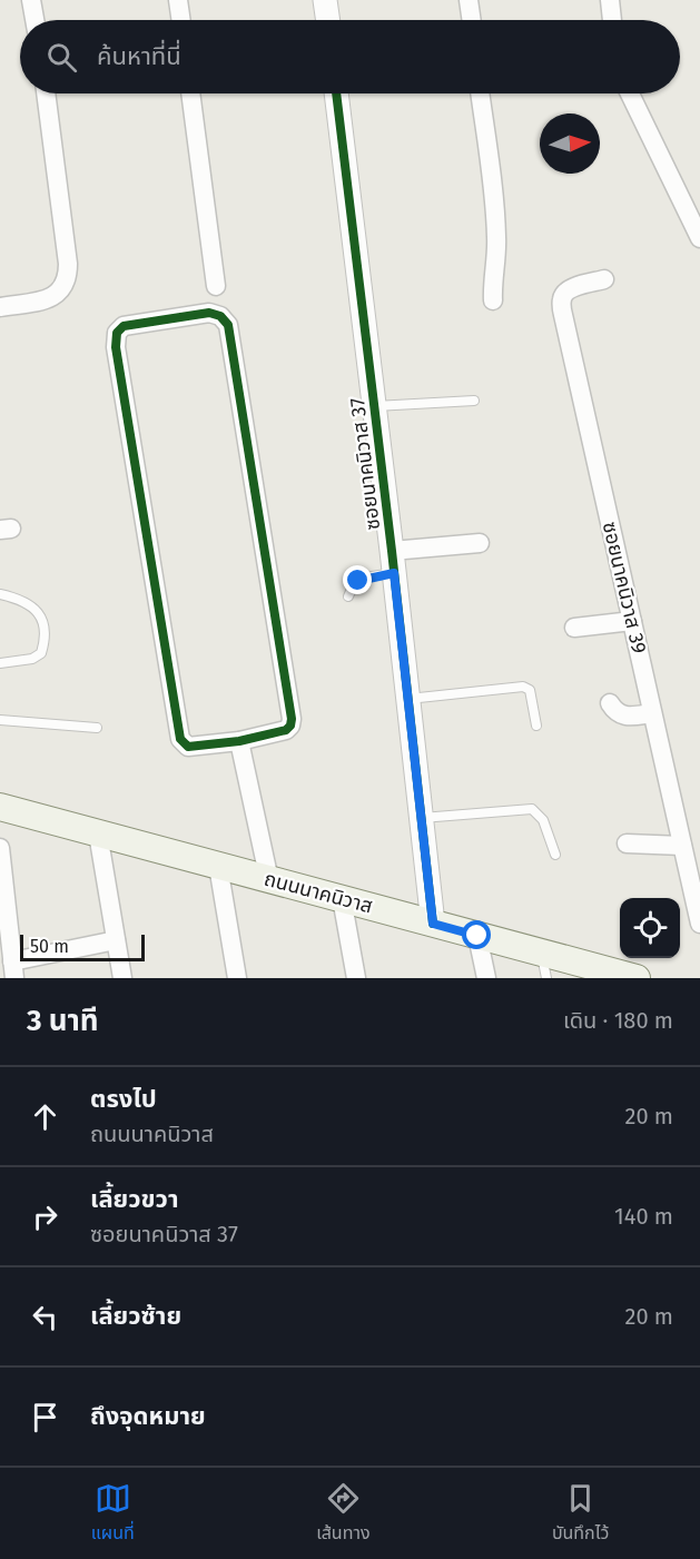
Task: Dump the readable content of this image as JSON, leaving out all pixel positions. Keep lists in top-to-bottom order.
{
  "streets": {
    "main road": ["ถนนนาคนิวาส"],
    "street": ["ซอยนาคนิวาส 37", "ซอยนาคนิวาส 39"]
  },
  "crossings": [
    ["ซอยนาคนิวาส 37", "ถนนนาคนิวาส"]
  ],
  "scale_bar": "50 m",
  "north": "right",
  "page": {
    "search": "ค้นหาที่นี่",
    "scale": "50 m",
    "heading": ["3 นาที", "เดิน · 180 m"],
    "list": [
      ["ตรงไป", "ถนนนาคนิวาส", "20 m"],
      ["เลี้ยวขวา", "ซอยนาคนิวาส 37", "140 m"],
      ["เลี้ยวซ้าย", "20 m"],
      "ถึงจุดหมาย"
    ],
    "nav": ["แผนที่", "เส้นทาง", "บันทึกไว้"]
  }
}
